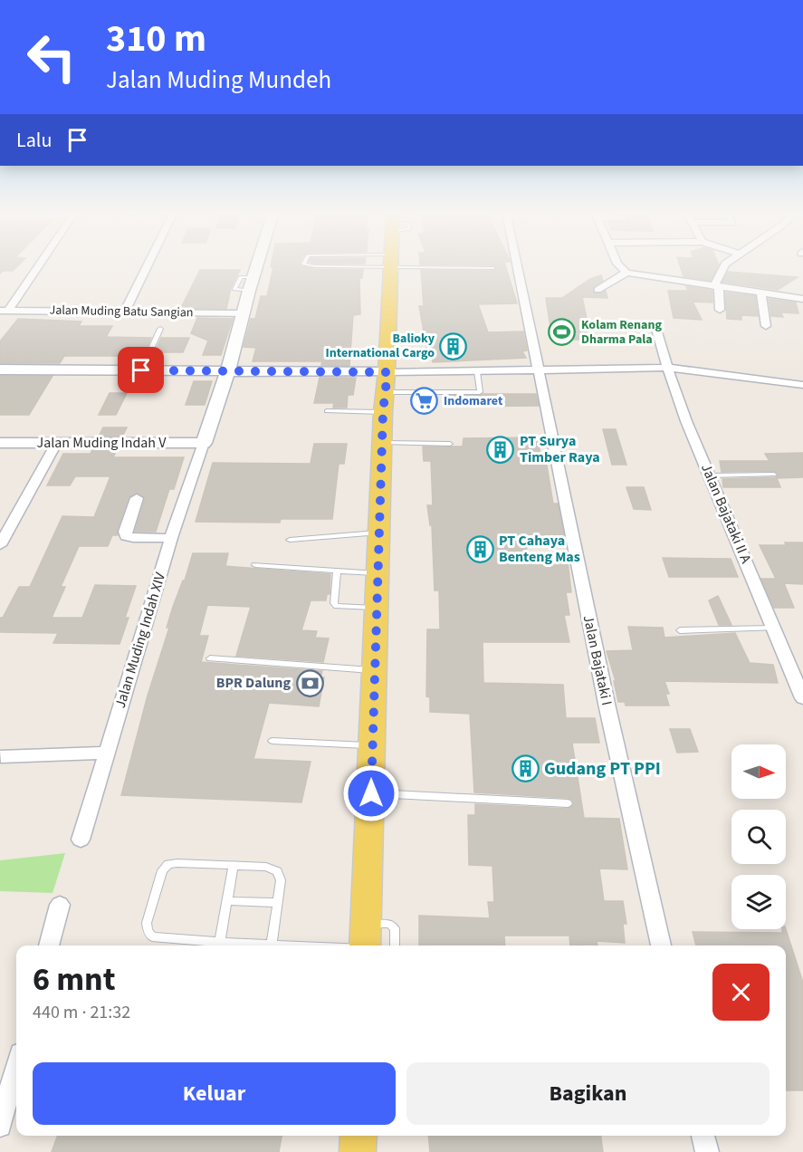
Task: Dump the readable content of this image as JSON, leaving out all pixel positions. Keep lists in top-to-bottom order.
{
  "streets": {
    "street": [
      "Jalan Muding Batu Sangian",
      "Jalan Muding Indah V",
      "Jalan Bajataki II A",
      "Jalan Muding Indah XIV",
      "Jalan Bajataki I"
    ]
  },
  "crossings": [
    ["Jalan Muding Indah V", "Jalan Muding Indah XIV"]
  ],
  "places": {
    "sports": ["Kolam Renang Dharma Pala"],
    "building": [
      "Balioky International Cargo",
      "PT Surya Timber Raya",
      "PT Cahaya Benteng Mas",
      "Gudang PT PPI"
    ],
    "supermarket": ["Indomaret"],
    "bank": ["BPR Dalung"]
  },
  "north": "right",
  "page": {
    "turn": ["310 m", "Jalan Muding Mundeh"],
    "then": "Lalu",
    "heading": ["6 mnt", "440 m · 21:32"],
    "buttons": ["Keluar", "Bagikan"]
  }
}
